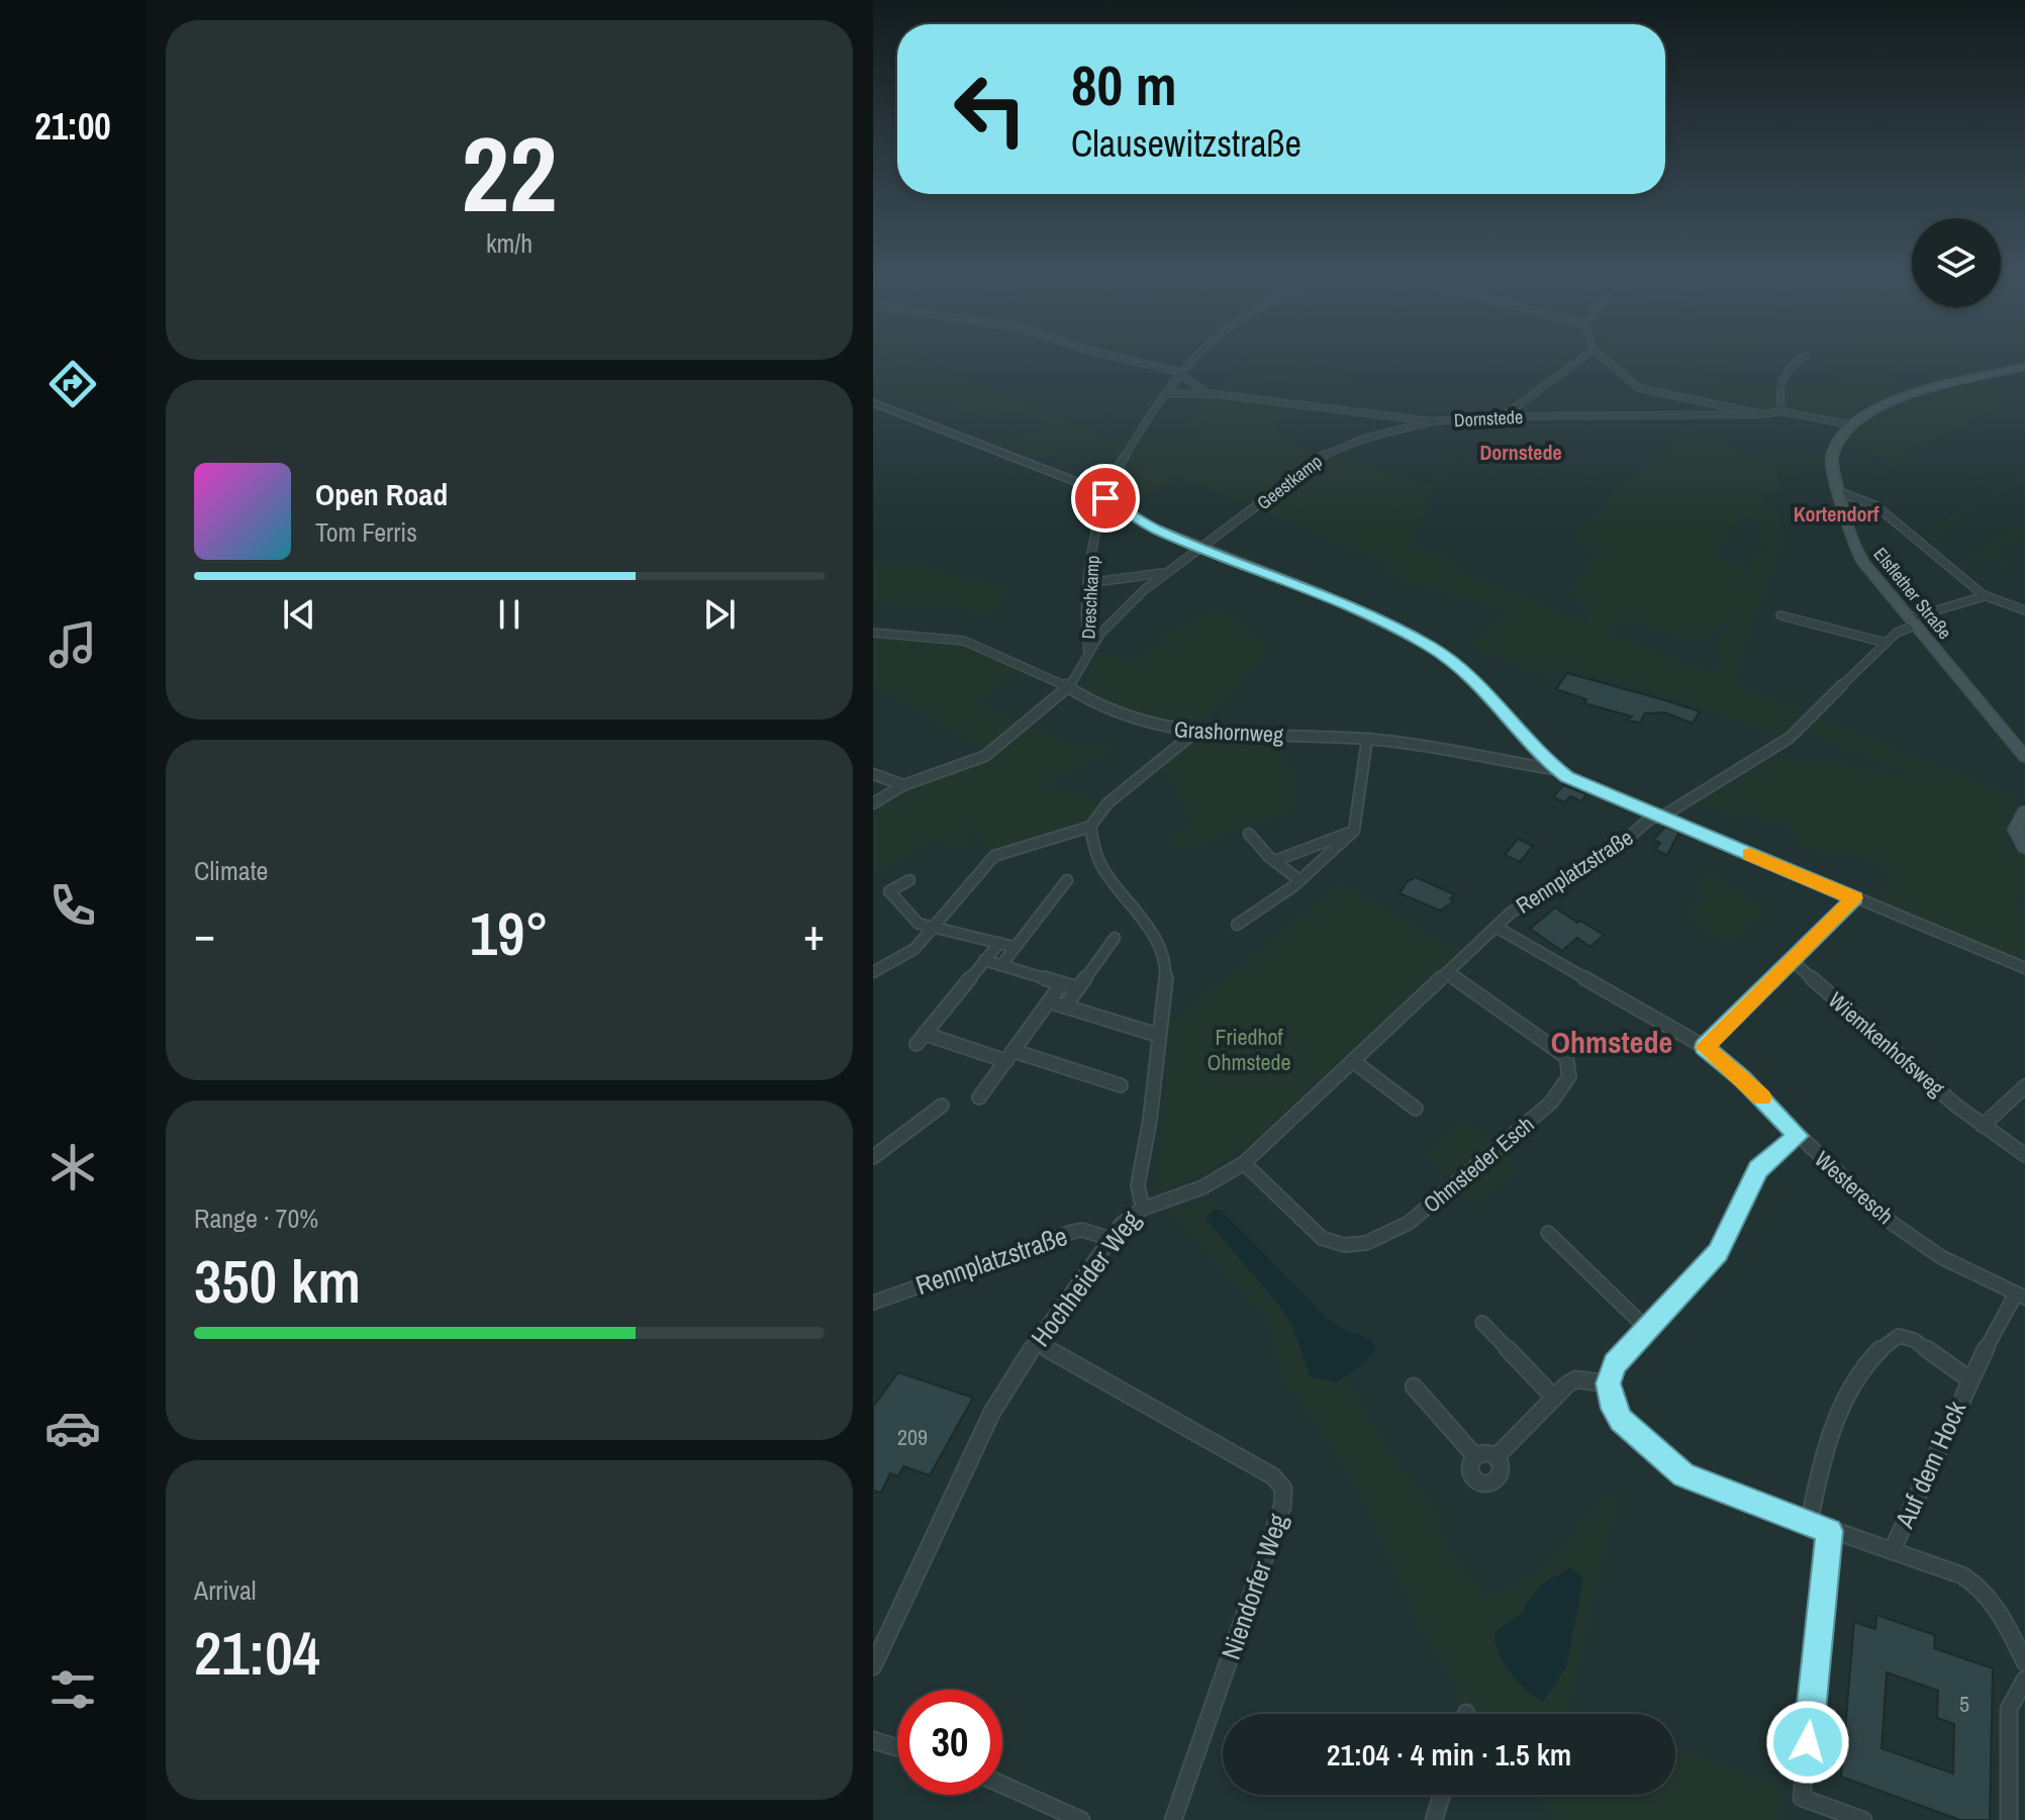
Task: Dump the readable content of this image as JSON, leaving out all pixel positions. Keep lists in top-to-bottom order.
{
  "streets": {
    "main road": ["Elsflether Straße"],
    "street": [
      "Dornstede",
      "Geestkamp",
      "Dreschkamp",
      "Grashornweg",
      "Rennplatzstraße",
      "Wiemkenhofsweg",
      "Ohmsteder Esch",
      "Westeresch",
      "Hochheider Weg",
      "Auf dem Hock",
      "Niendorfer Weg"
    ]
  },
  "crossings": [
    ["Dornstede", "Geestkamp"],
    ["Dornstede", "Dreschkamp"],
    ["Geestkamp", "Dreschkamp"],
    ["Geestkamp", "Grashornweg"],
    ["Elsflether Straße", "Rennplatzstraße"],
    ["Rennplatzstraße", "Ohmsteder Esch"],
    ["Rennplatzstraße", "Westeresch"],
    ["Rennplatzstraße", "Hochheider Weg"],
    ["Westeresch", "Auf dem Hock"],
    ["Hochheider Weg", "Niendorfer Weg"]
  ],
  "districts": ["Dornstede", "Kortendorf", "Ohmstede"],
  "parks": ["Friedhof Ohmstede"],
  "house_numbers": ["209", "5"],
  "page": {
    "tabs": "21:00",
    "tile": [
      ["22", "km/h"],
      "Climate",
      ["Range · 70%", "350 km"],
      ["Arrival", "21:04"]
    ],
    "turn": ["80 m", "Clausewitzstraße"],
    "song": ["Open Road", "Tom Ferris"],
    "heat": ["−", "19°", "+"],
    "limit": "30",
    "trip": "21:04 · 4 min · 1.5 km"
  }
}
